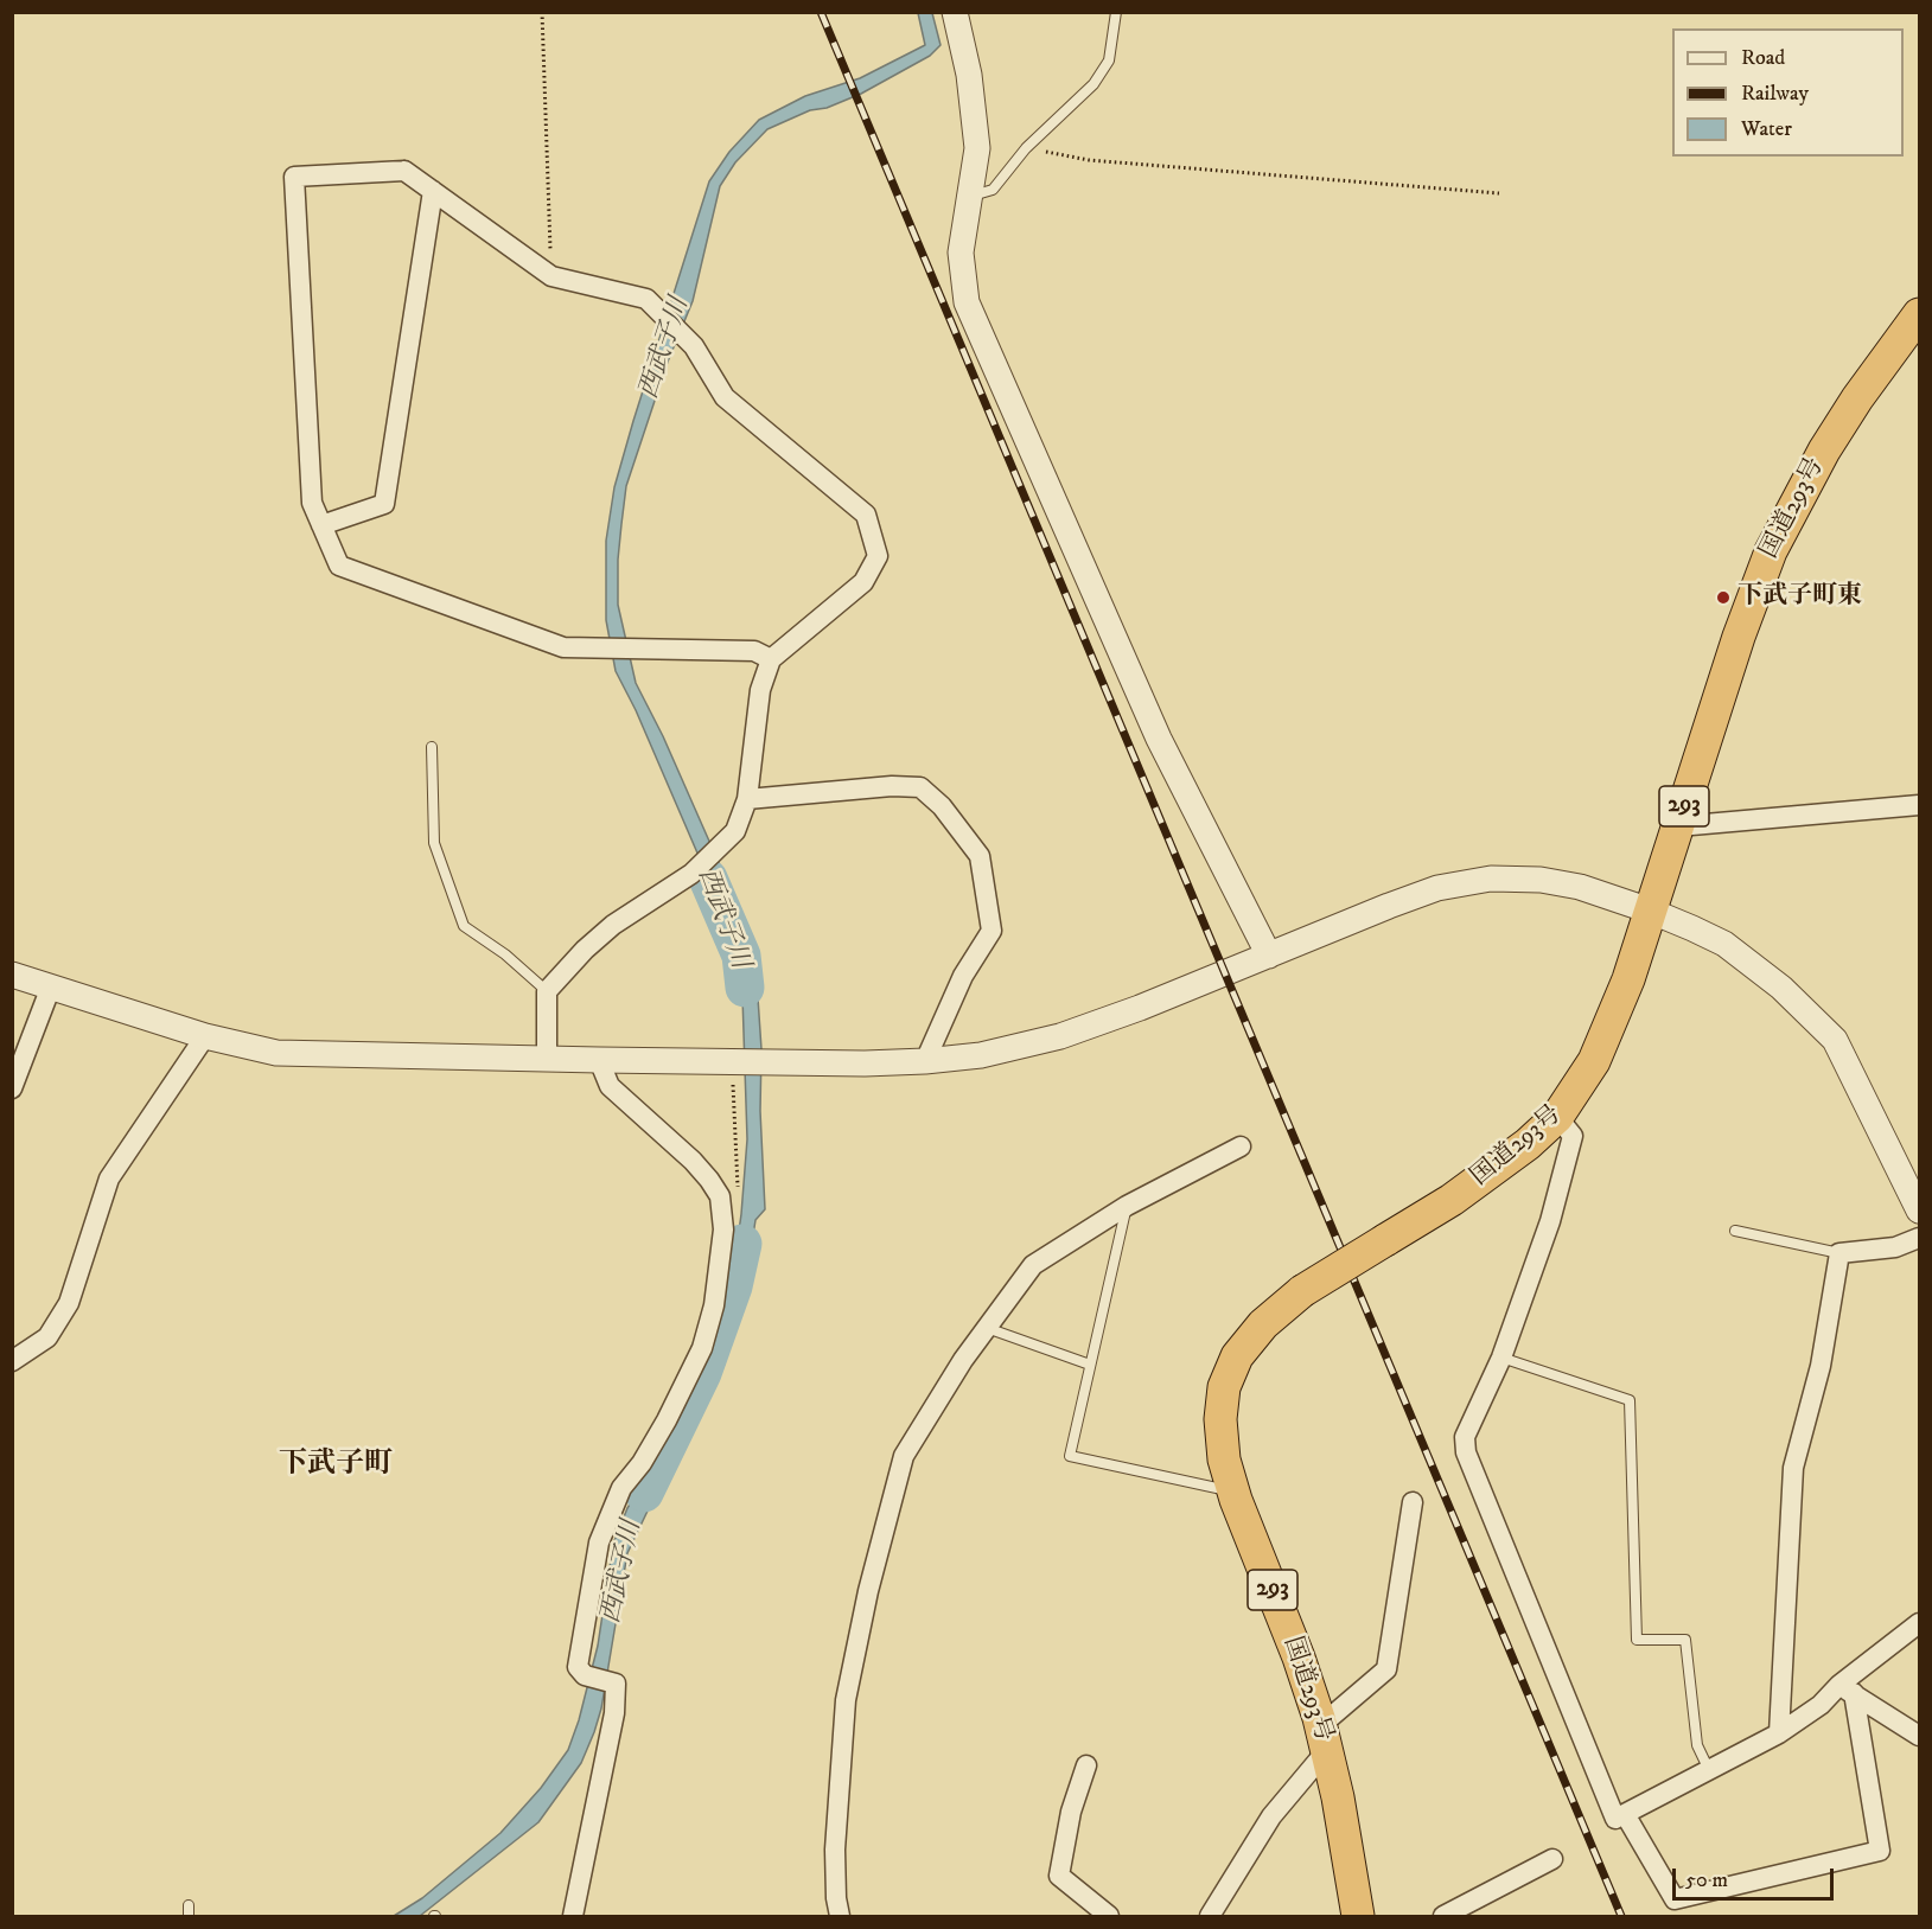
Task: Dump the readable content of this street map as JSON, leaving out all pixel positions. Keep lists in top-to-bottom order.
{
  "streets": {
    "highway": ["国道293号", "293"]
  },
  "districts": ["下武子町"],
  "water": ["西武子川"],
  "places": ["下武子町東"],
  "legend": ["Road", "Railway", "Water"],
  "scale_bar": "50 m"
}
